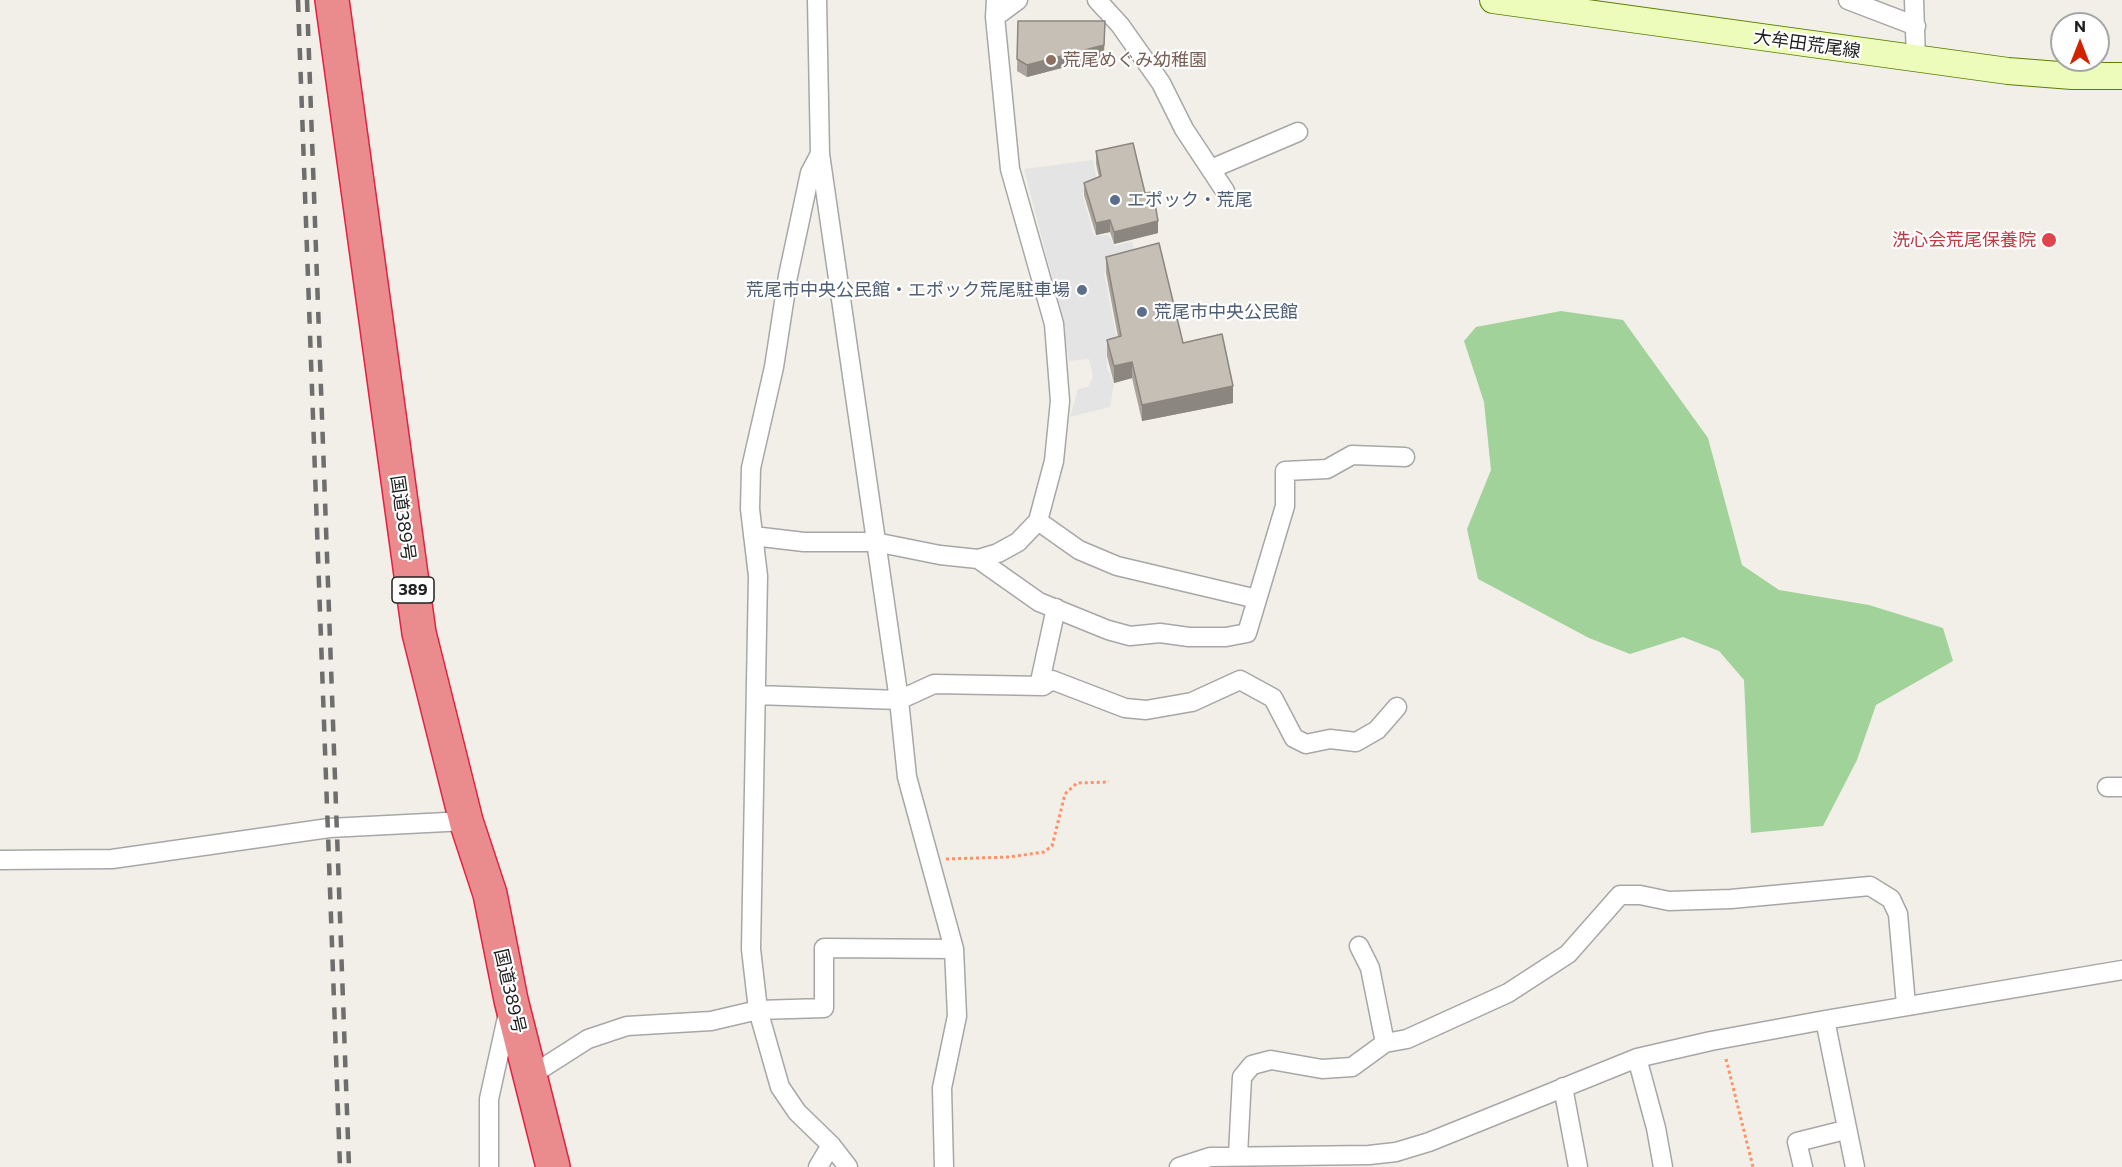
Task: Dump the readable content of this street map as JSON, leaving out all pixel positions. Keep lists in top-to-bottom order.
{
  "streets": {
    "highway": ["国道389号", "389"],
    "main road": ["大牟田荒尾線"]
  },
  "places": [
    "荒尾めぐみ幼稚園",
    "エポック・荒尾",
    "洗心会荒尾保養院",
    "荒尾市中央公民館・エポック荒尾駐車場",
    "荒尾市中央公民館"
  ],
  "north": "top"
}
